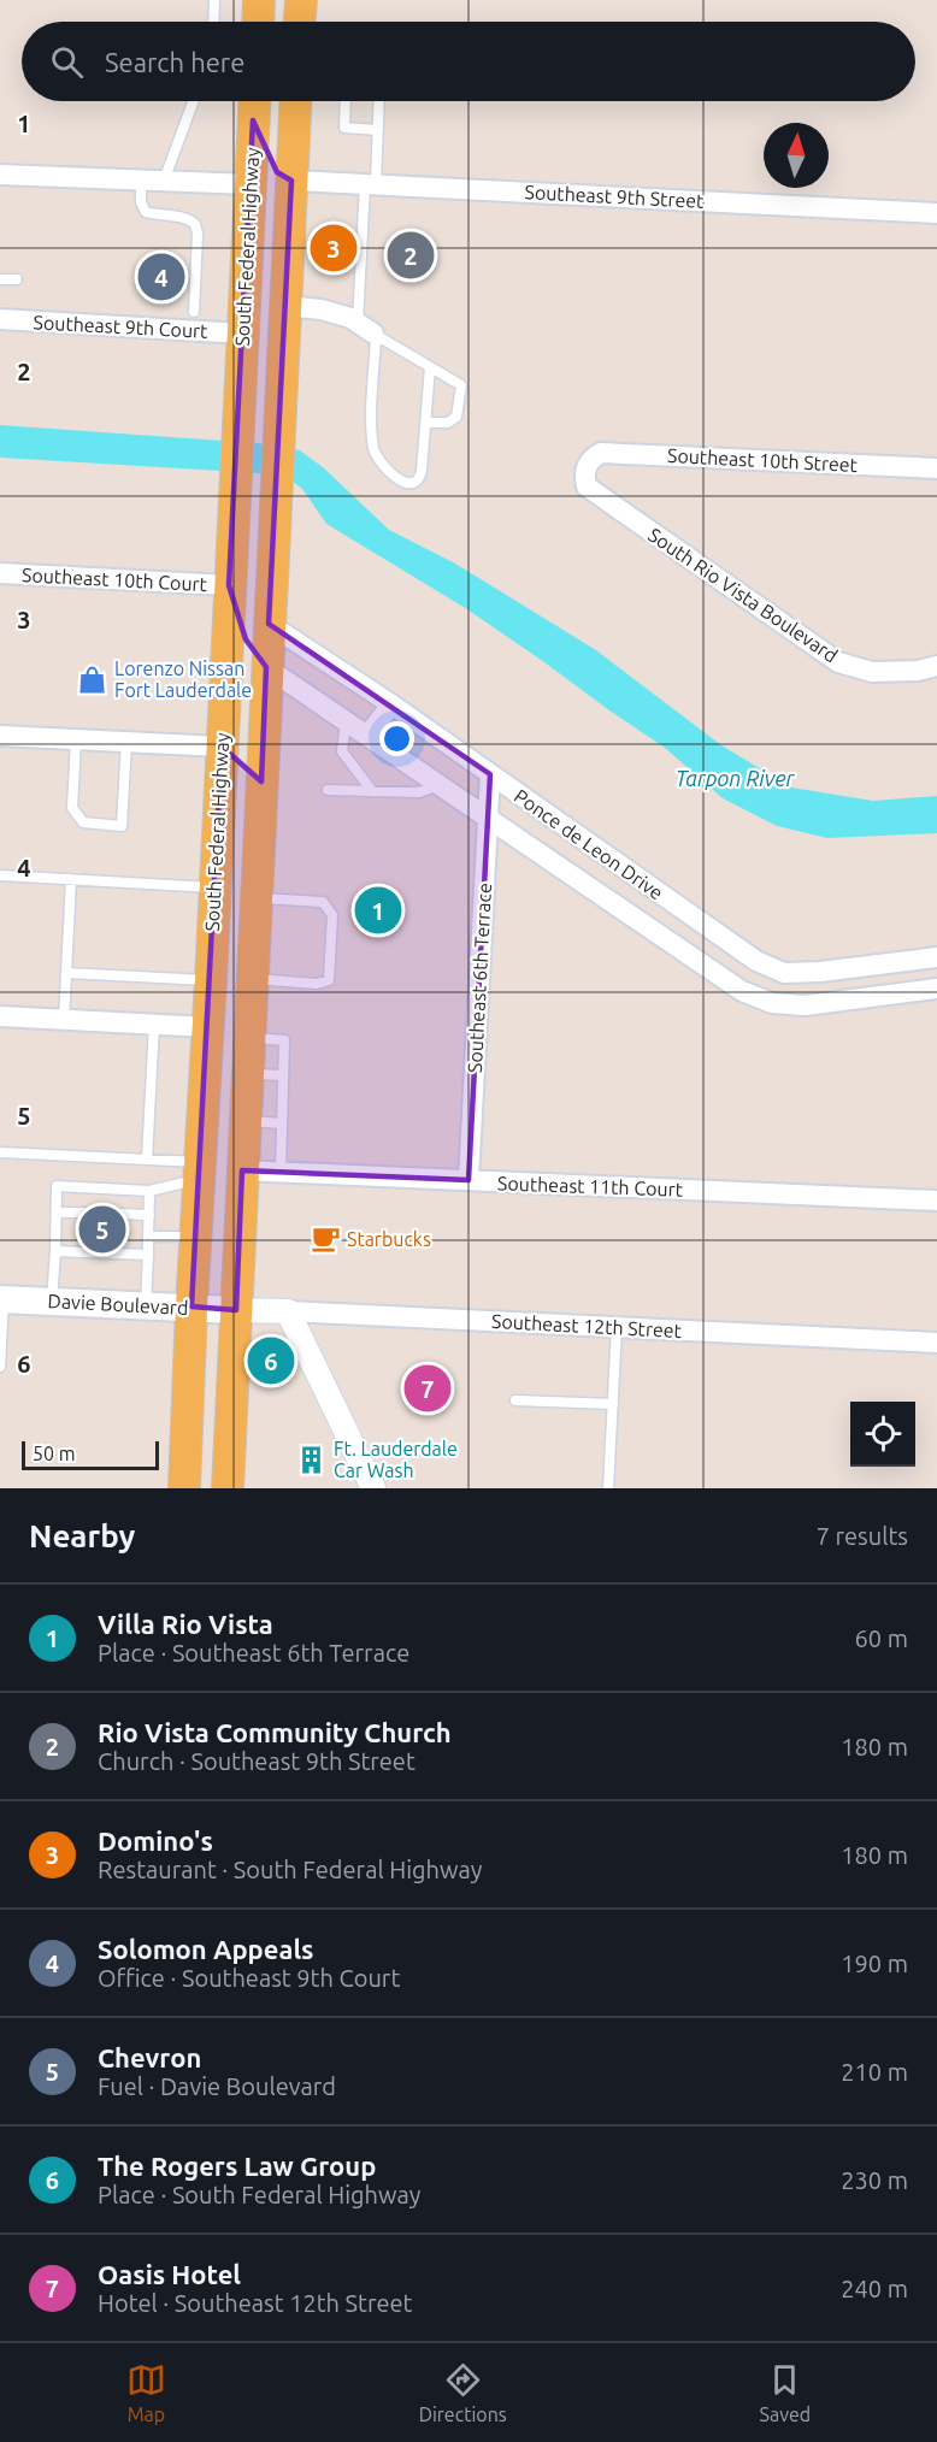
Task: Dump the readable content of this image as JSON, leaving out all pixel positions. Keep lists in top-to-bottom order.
{
  "streets": {
    "main road": ["South Federal Highway", "Davie Boulevard"],
    "street": [
      "Southeast 9th Street",
      "Southeast 9th Court",
      "Southeast 10th Street",
      "Southeast 10th Court",
      "South Rio Vista Boulevard",
      "Ponce de Leon Drive",
      "Southeast 6th Terrace",
      "Southeast 11th Court",
      "Southeast 12th Street"
    ]
  },
  "crossings": [
    ["Southeast 9th Street", "South Federal Highway"],
    ["South Federal Highway", "Southeast 9th Court"],
    ["South Federal Highway", "Southeast 10th Court"],
    ["South Federal Highway", "Ponce de Leon Drive"],
    ["South Federal Highway", "Davie Boulevard"],
    ["Southeast 10th Street", "South Rio Vista Boulevard"],
    ["Ponce de Leon Drive", "Southeast 6th Terrace"],
    ["Southeast 6th Terrace", "Southeast 11th Court"],
    ["Davie Boulevard", "Southeast 12th Street"]
  ],
  "water": ["Tarpon River"],
  "places": {
    "shop": ["Lorenzo Nissan Fort Lauderdale"],
    "cafe": ["Starbucks"],
    "building": ["Ft. Lauderdale Car Wash"]
  },
  "scale_bar": "50 m",
  "north": "top",
  "page": {
    "search": "Search here",
    "pins": [
      "3",
      "2",
      "4",
      "1",
      "5",
      "6",
      "7"
    ],
    "scale": "50 m",
    "heading": ["Nearby", "7 results"],
    "list": [
      {
        "mark": "1",
        "name": "Villa Rio Vista",
        "note": "Place · Southeast 6th Terrace",
        "value": "60 m"
      },
      {
        "mark": "2",
        "name": "Rio Vista Community Church",
        "note": "Church · Southeast 9th Street",
        "value": "180 m"
      },
      {
        "mark": "3",
        "name": "Domino's",
        "note": "Restaurant · South Federal Highway",
        "value": "180 m"
      },
      {
        "mark": "4",
        "name": "Solomon Appeals",
        "note": "Office · Southeast 9th Court",
        "value": "190 m"
      },
      {
        "mark": "5",
        "name": "Chevron",
        "note": "Fuel · Davie Boulevard",
        "value": "210 m"
      },
      {
        "mark": "6",
        "name": "The Rogers Law Group",
        "note": "Place · South Federal Highway",
        "value": "230 m"
      },
      {
        "mark": "7",
        "name": "Oasis Hotel",
        "note": "Hotel · Southeast 12th Street",
        "value": "240 m"
      }
    ],
    "nav": ["Map", "Directions", "Saved"]
  },
  "grid": {
    "rows": [
      "1",
      "2",
      "3",
      "4",
      "5",
      "6"
    ]
  }
}
